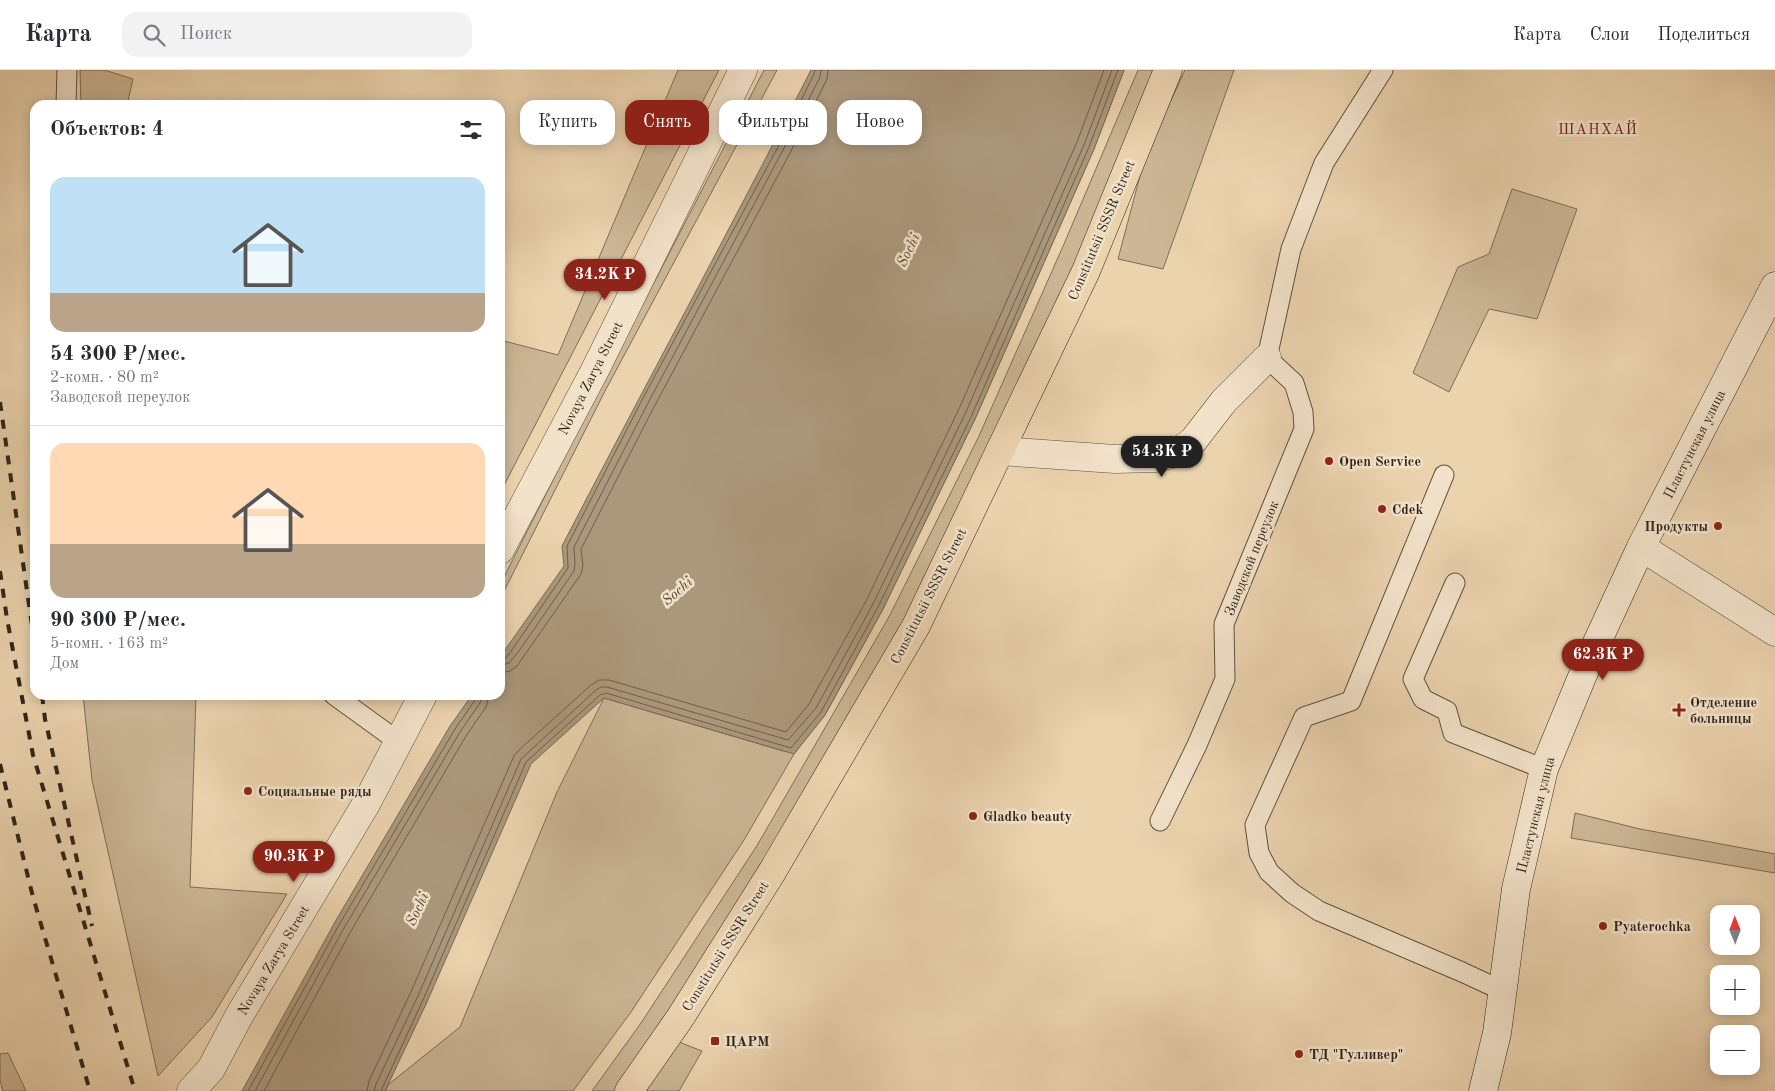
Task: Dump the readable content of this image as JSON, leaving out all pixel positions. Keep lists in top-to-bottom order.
{
  "streets": {
    "main road": ["Constitutsii SSSR Street"],
    "street": ["Novaya Zarya Street", "Пластунская улица"],
    "lane": ["Заводской переулок"]
  },
  "districts": ["ШАНХАЙ"],
  "water": ["Sochi"],
  "places": {
    "other": [
      "Open Service",
      "Cdek",
      "Продукты",
      "Социальные ряды",
      "Gladko beauty",
      "Pyaterochka",
      "ТД \"Гулливер\""
    ],
    "health": ["Отделение больницы"],
    "transit": ["ЦАРМ"]
  },
  "north": "top",
  "page": {
    "header": "Карта",
    "search": "Поиск",
    "nav": ["Карта", "Слои", "Поделиться"],
    "chip": [
      "Купить",
      "Снять",
      "Фильтры",
      "Новое"
    ],
    "heading": "Объектов: 4",
    "list": [
      {
        "name": "54 300 ₽/мес.",
        "note": "2-комн. · 80 m² · Заводской переулок"
      },
      {
        "name": "90 300 ₽/мес.",
        "note": "5-комн. · 163 m² · Дом"
      }
    ],
    "price": [
      "34.2K ₽",
      "54.3K ₽",
      "62.3K ₽",
      "90.3K ₽"
    ],
    "map_buttons": ["+", "−"]
  }
}
